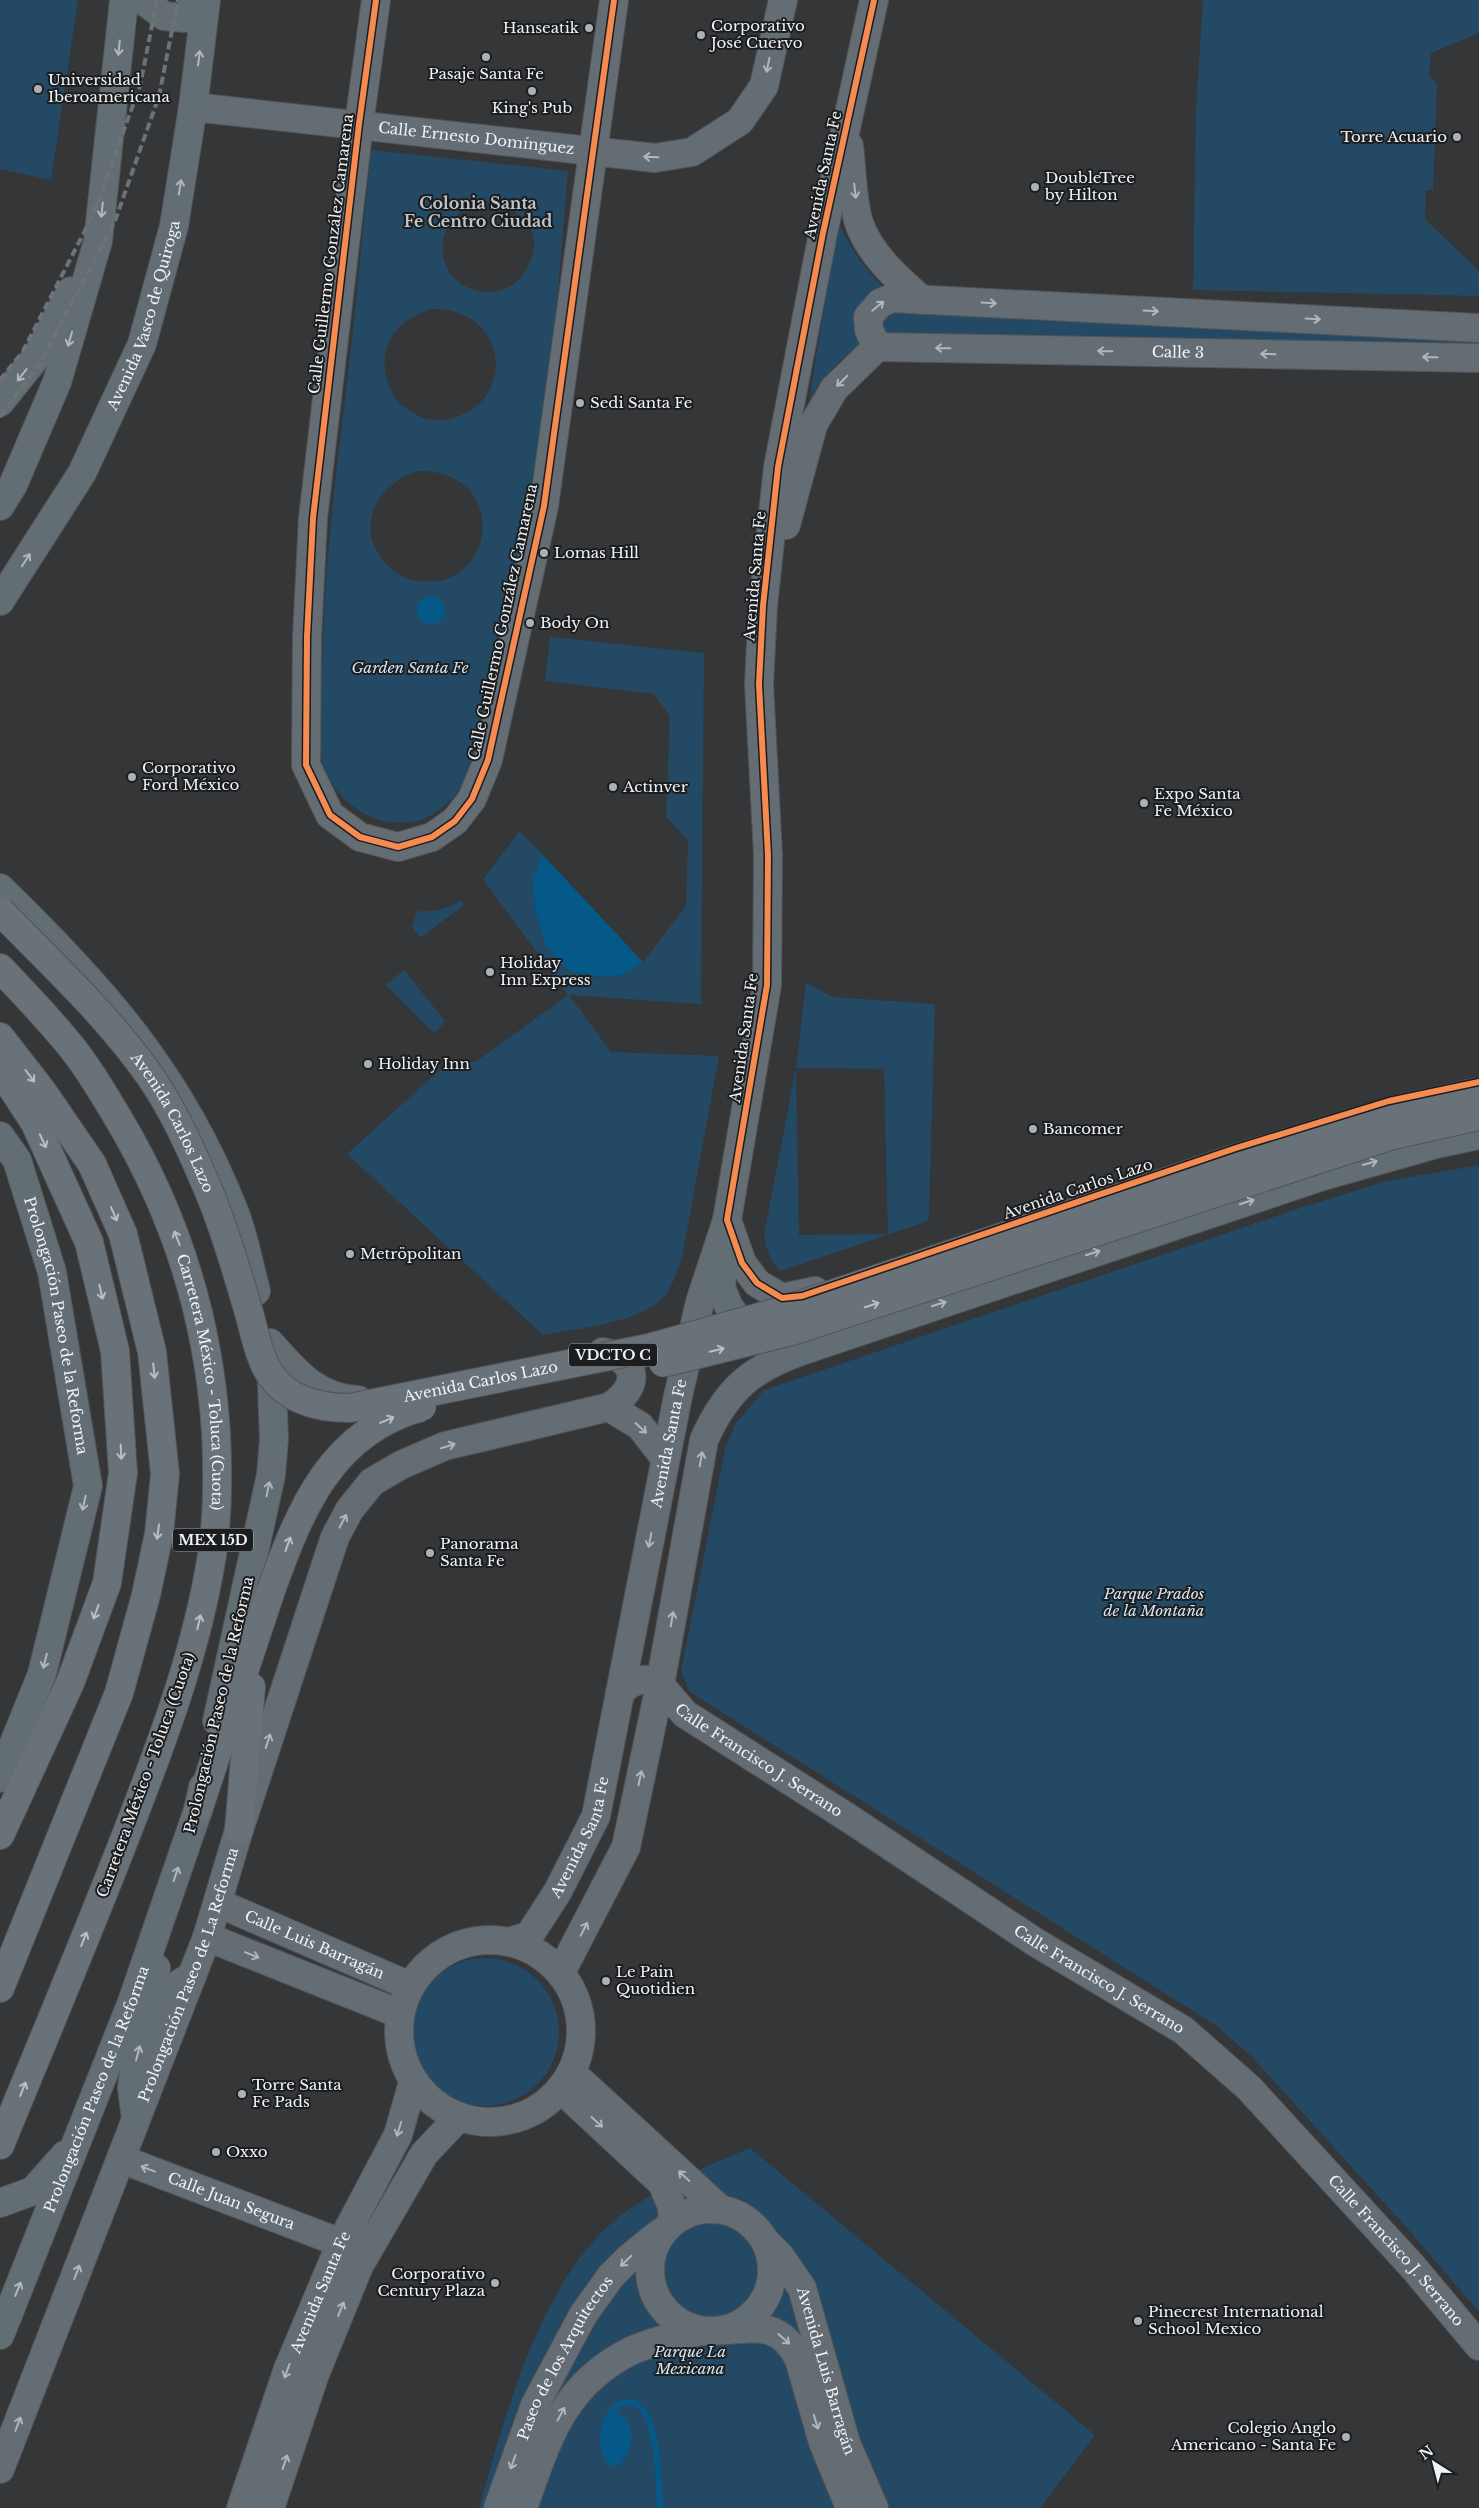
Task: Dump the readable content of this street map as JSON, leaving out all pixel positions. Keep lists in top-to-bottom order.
{
  "streets": {
    "highway": [
      "Avenida Carlos Lazo",
      "VDCTO C",
      "Carretera México - Toluca (Cuota)",
      "MEX 15D"
    ],
    "main road": ["Avenida Vasco de Quiroga", "Prolongación Paseo de la Reforma"],
    "street": [
      "Calle Ernesto Domínguez",
      "Avenida Santa Fe",
      "Calle Guillermo González Camarena",
      "Calle 3",
      "Calle Francisco J. Serrano",
      "Calle Luis Barragán",
      "Prolongación Paseo de La Reforma",
      "Calle Juan Segura",
      "Paseo de los Arquitectos",
      "Avenida Luis Barragán"
    ]
  },
  "crossings": [
    ["Calle Ernesto Domínguez", "Calle Guillermo González Camarena"],
    ["Calle Ernesto Domínguez", "Avenida Vasco de Quiroga"],
    ["Avenida Santa Fe", "Avenida Carlos Lazo"],
    ["Avenida Santa Fe", "Calle Juan Segura"],
    ["Avenida Carlos Lazo", "Prolongación Paseo de la Reforma"],
    ["Calle Luis Barragán", "Prolongación Paseo de La Reforma"],
    ["Prolongación Paseo de La Reforma", "Calle Juan Segura"],
    ["Paseo de los Arquitectos", "Avenida Luis Barragán"]
  ],
  "one_way": ["Prolongación Paseo de La Reforma"],
  "districts": ["Colonia Santa Fe Centro Ciudad"],
  "parks": ["Garden Santa Fe", "Parque Prados de la Montaña", "Parque La Mexicana"],
  "places": [
    "Hanseatik",
    "Corporativo José Cuervo",
    "Pasaje Santa Fe",
    "Universidad Iberoamericana",
    "King's Pub",
    "Torre Acuario",
    "DoubleTree by Hilton",
    "Sedi Santa Fe",
    "Lomas Hill",
    "Body On",
    "Corporativo Ford México",
    "Actinver",
    "Expo Santa Fe México",
    "Holiday Inn Express",
    "Holiday Inn",
    "Bancomer",
    "Metröpolitan",
    "Panorama Santa Fe",
    "Le Pain Quotidien",
    "Torre Santa Fe Pads",
    "Oxxo",
    "Corporativo Century Plaza",
    "Pinecrest International School Mexico",
    "Colegio Anglo Americano - Santa Fe"
  ],
  "north": "top left"
}
